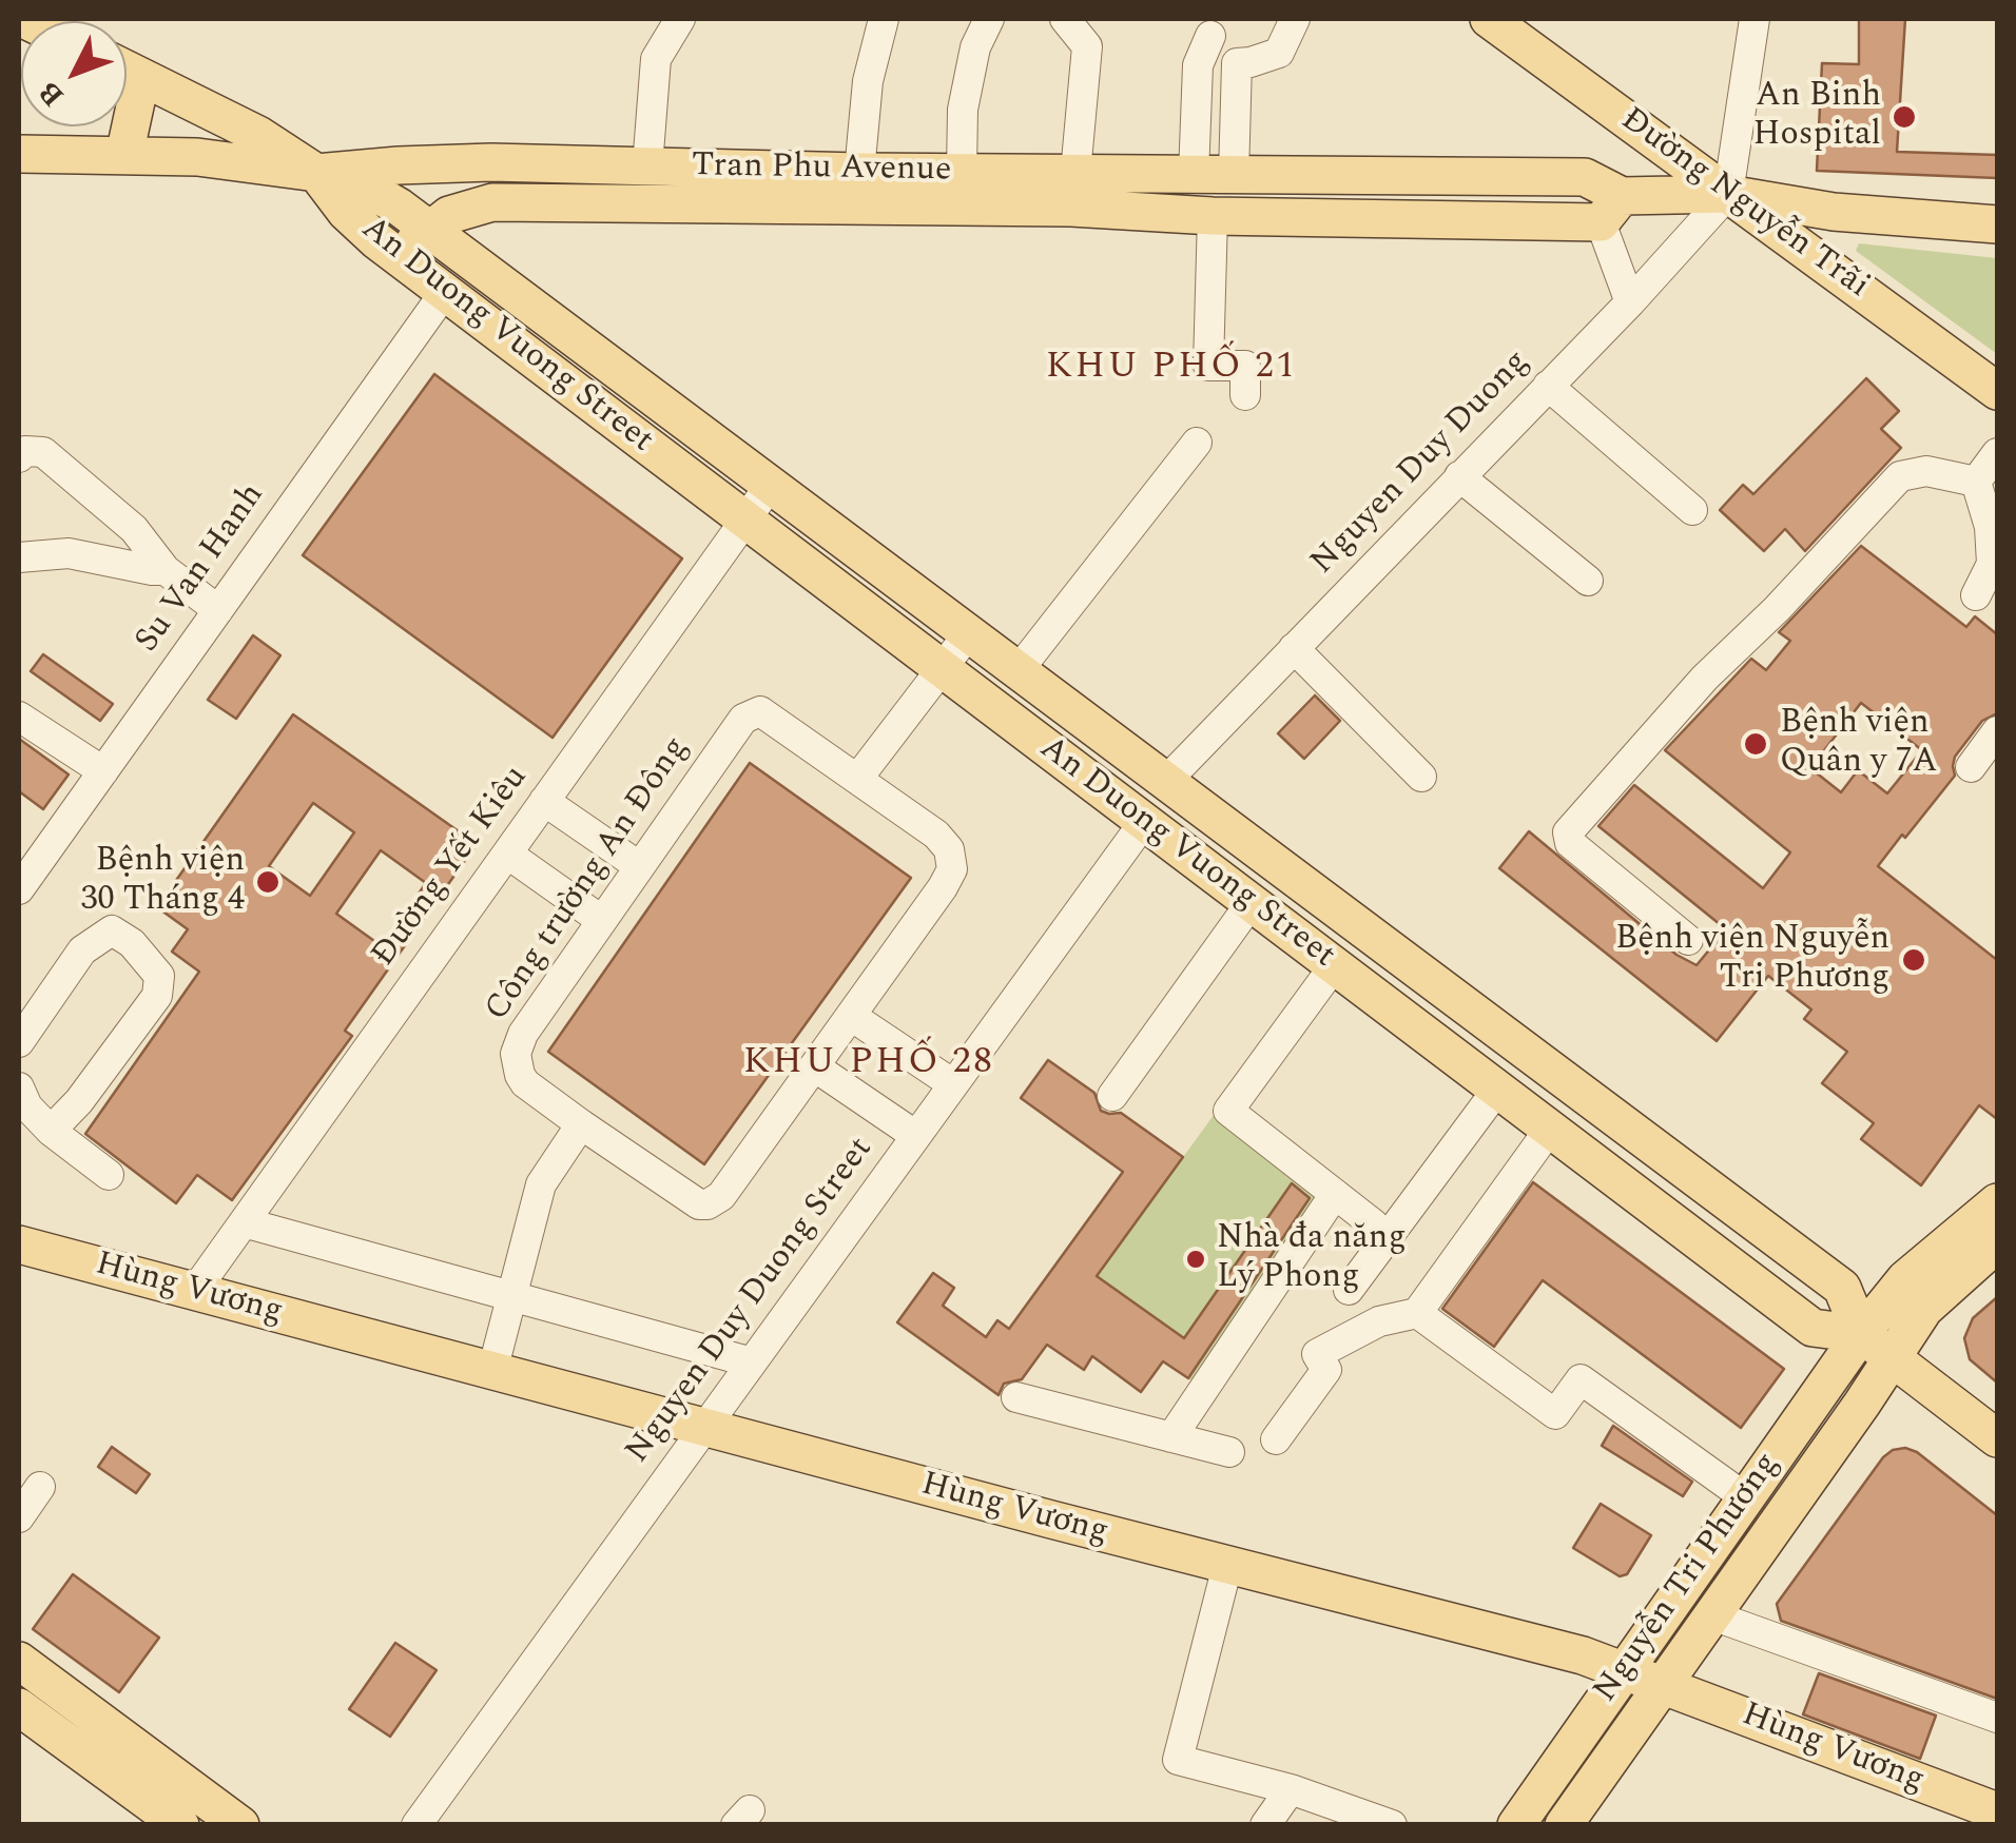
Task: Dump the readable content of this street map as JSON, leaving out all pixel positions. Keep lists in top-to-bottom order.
{
  "streets": {
    "main road": [
      "Tran Phu Avenue",
      "Đường Nguyễn Trãi",
      "An Duong Vuong Street",
      "Hùng Vương",
      "Nguyễn Tri Phương"
    ],
    "street": [
      "Nguyen Duy Duong",
      "Su Van Hanh",
      "Đường Yết Kiêu",
      "Công trường An Đông",
      "Nguyen Duy Duong Street"
    ]
  },
  "crossings": [
    ["Tran Phu Avenue", "Đường Nguyễn Trãi"],
    ["Tran Phu Avenue", "An Duong Vuong Street"],
    ["Tran Phu Avenue", "Nguyen Duy Duong"],
    ["Đường Nguyễn Trãi", "Nguyen Duy Duong"],
    ["An Duong Vuong Street", "Nguyen Duy Duong"],
    ["An Duong Vuong Street", "Su Van Hanh"],
    ["An Duong Vuong Street", "Đường Yết Kiêu"],
    ["An Duong Vuong Street", "Nguyen Duy Duong Street"],
    ["An Duong Vuong Street", "Nguyễn Tri Phương"],
    ["Đường Yết Kiêu", "Hùng Vương"],
    ["Hùng Vương", "Nguyen Duy Duong Street"],
    ["Hùng Vương", "Nguyễn Tri Phương"]
  ],
  "districts": ["KHU PHỐ 21", "KHU PHỐ 28"],
  "places": [
    "An Binh Hospital",
    "Bệnh viện Quân y 7A",
    "Bệnh viện 30 Tháng 4",
    "Bệnh viện Nguyễn Tri Phương",
    "Nhà đa năng Lý Phong"
  ],
  "north": "bottom left"
}
